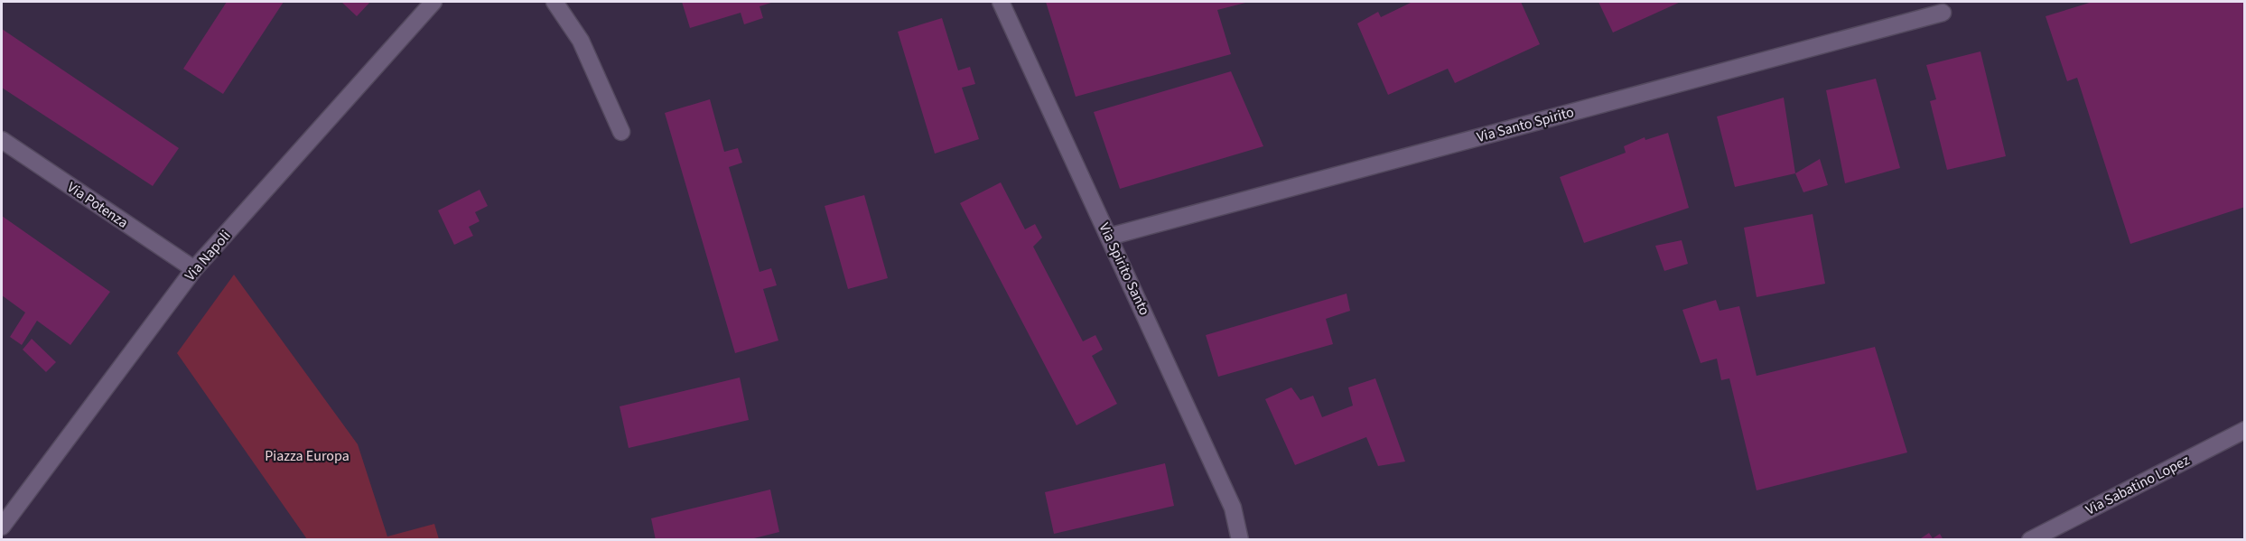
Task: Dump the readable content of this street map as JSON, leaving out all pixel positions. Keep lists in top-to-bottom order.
{
  "streets": {
    "street": [
      "Via Santo Spirito",
      "Via Potenza",
      "Via Napoli",
      "Via Spirito Santo",
      "Via Sabatino Lopez"
    ]
  },
  "crossings": [
    ["Via Santo Spirito", "Via Spirito Santo"],
    ["Via Potenza", "Via Napoli"]
  ],
  "parks": ["Piazza Europa"]
}
